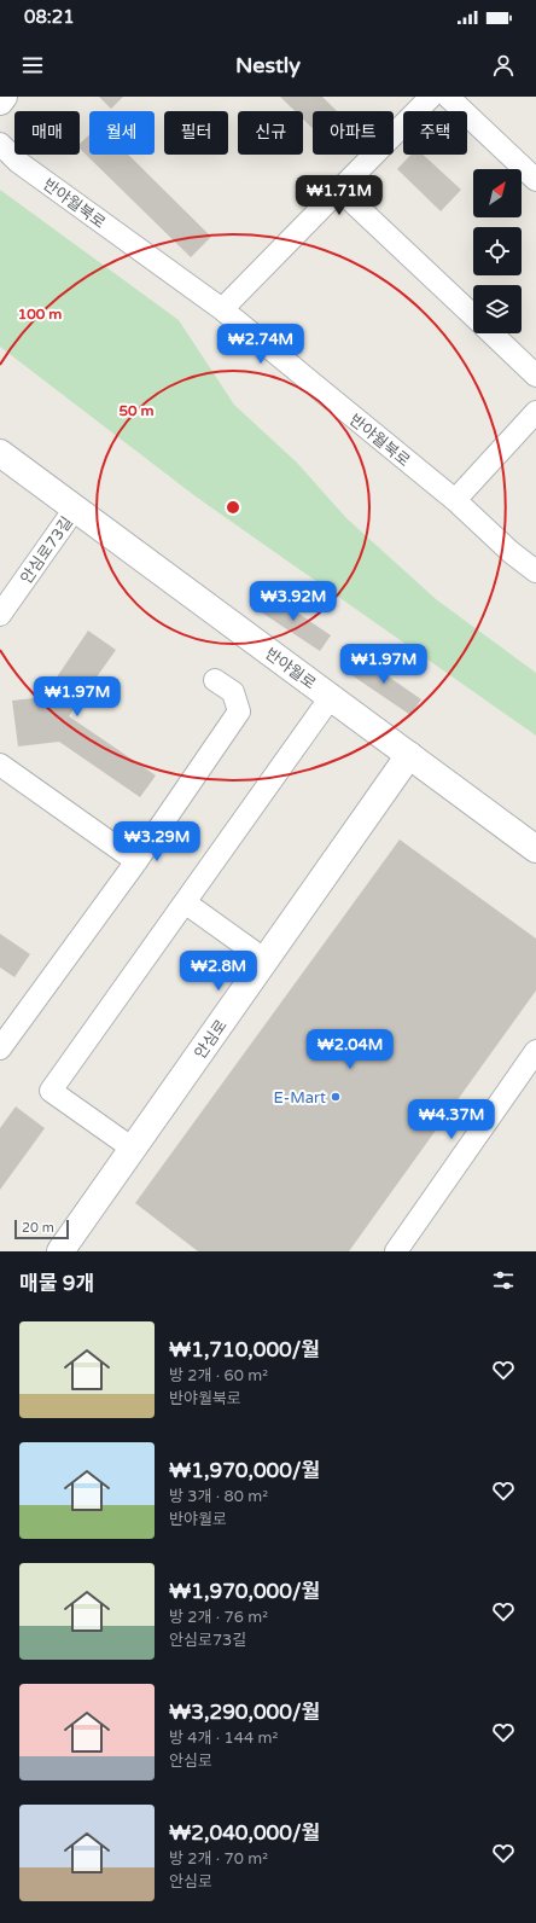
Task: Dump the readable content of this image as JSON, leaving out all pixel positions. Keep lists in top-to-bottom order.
{
  "streets": {
    "main road": ["반야월로", "안심로"],
    "street": ["반야월북로", "안심로73길"]
  },
  "crossings": [
    ["안심로73길", "반야월로"],
    ["반야월로", "안심로"]
  ],
  "places": ["E-Mart"],
  "scale_bar": "20 m",
  "north": "top right",
  "page": {
    "status": "08:21",
    "header": "Nestly",
    "chip": [
      "매매",
      "월세",
      "필터",
      "신규",
      "아파트",
      "주택"
    ],
    "price": [
      "₩1.71M",
      "₩2.74M",
      "₩3.92M",
      "₩1.97M",
      "₩1.97M",
      "₩3.29M",
      "₩2.8M",
      "₩2.04M",
      "₩4.37M"
    ],
    "scale": "20 m",
    "heading": "매물 9개",
    "list": [
      {
        "name": "₩1,710,000/월",
        "note": "방 2개 · 60 m² · 반야월북로"
      },
      {
        "name": "₩1,970,000/월",
        "note": "방 3개 · 80 m² · 반야월로"
      },
      {
        "name": "₩1,970,000/월",
        "note": "방 2개 · 76 m² · 안심로73길"
      },
      {
        "name": "₩3,290,000/월",
        "note": "방 4개 · 144 m² · 안심로"
      },
      {
        "name": "₩2,040,000/월",
        "note": "방 2개 · 70 m² · 안심로"
      }
    ]
  },
  "rings": ["100 m", "50 m"]
}
